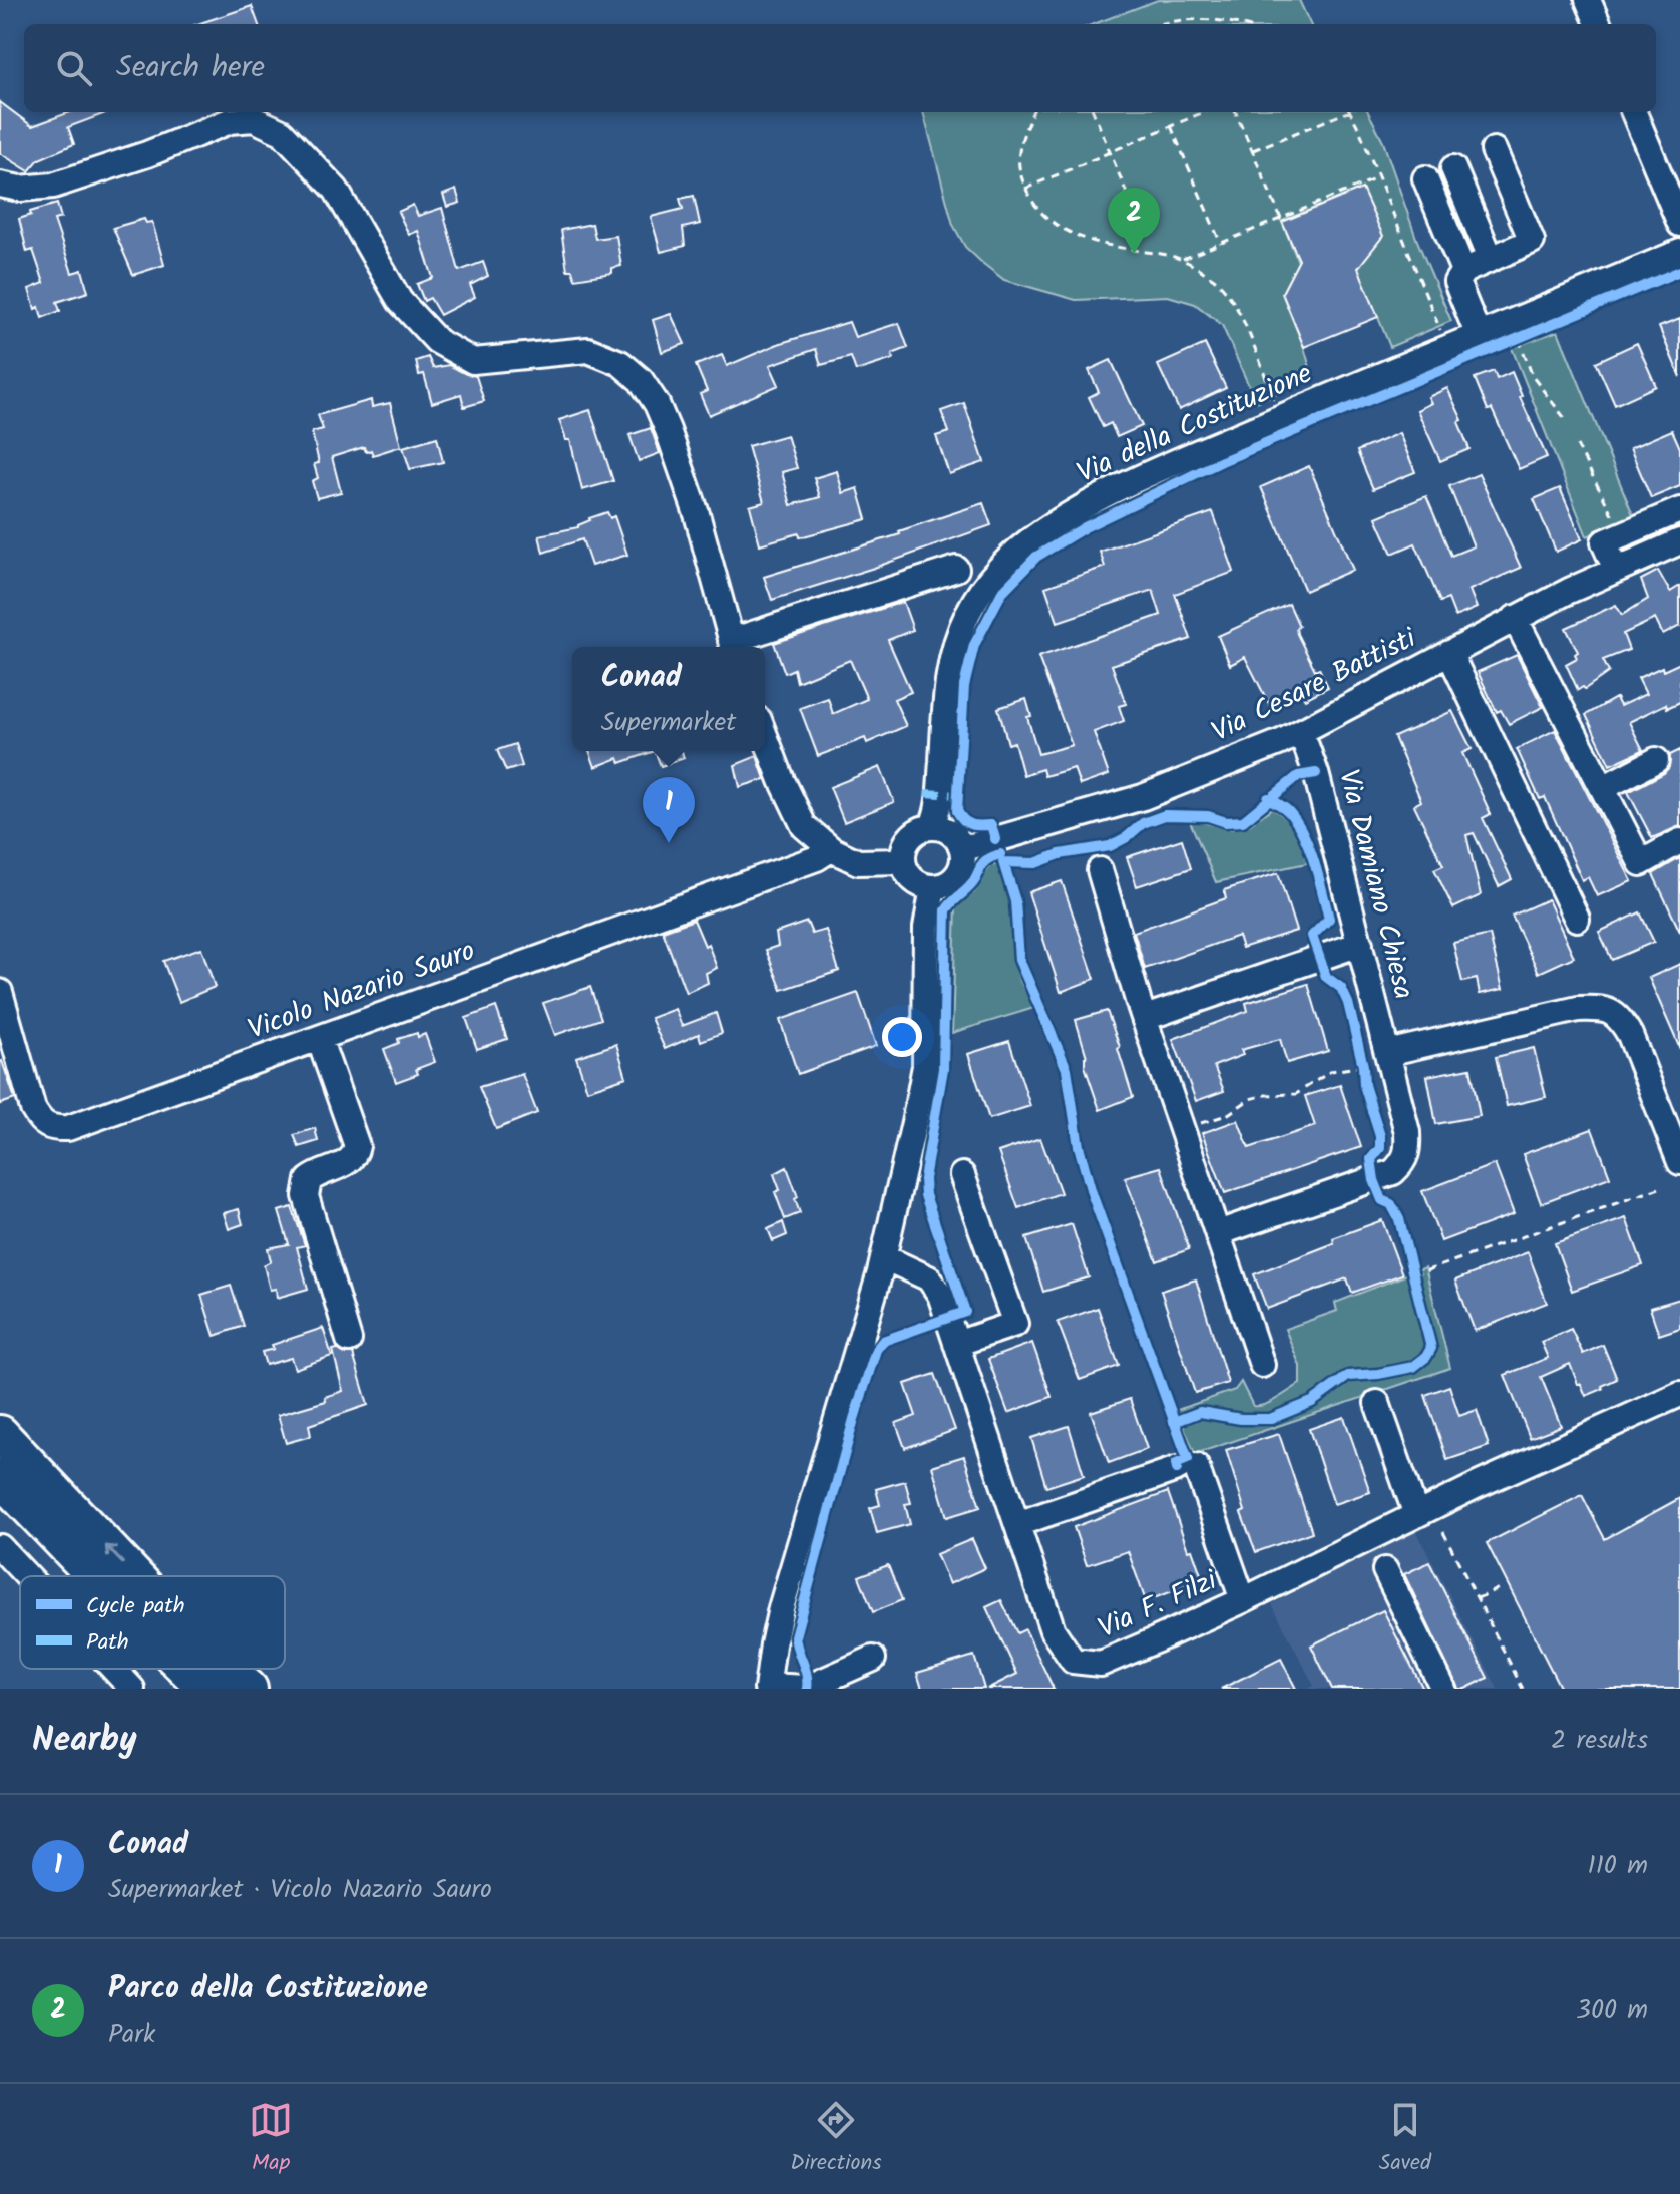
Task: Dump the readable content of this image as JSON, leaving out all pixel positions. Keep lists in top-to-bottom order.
{
  "streets": {
    "street": [
      "Via della Costituzione",
      "Via Cesare Battisti",
      "Via Damiano Chiesa",
      "Vicolo Nazario Sauro",
      "Via F. Filzi"
    ]
  },
  "crossings": [
    ["Via della Costituzione", "Via Cesare Battisti"],
    ["Via Cesare Battisti", "Via Damiano Chiesa"]
  ],
  "legend": ["Cycle path", "Path"],
  "page": {
    "search": "Search here",
    "pins": ["2", "1"],
    "popup": ["Conad", "Supermarket"],
    "heading": ["Nearby", "2 results"],
    "list": [
      {
        "mark": "1",
        "name": "Conad",
        "note": "Supermarket · Vicolo Nazario Sauro",
        "value": "110 m"
      },
      {
        "mark": "2",
        "name": "Parco della Costituzione",
        "note": "Park",
        "value": "300 m"
      }
    ],
    "nav": ["Map", "Directions", "Saved"]
  }
}
